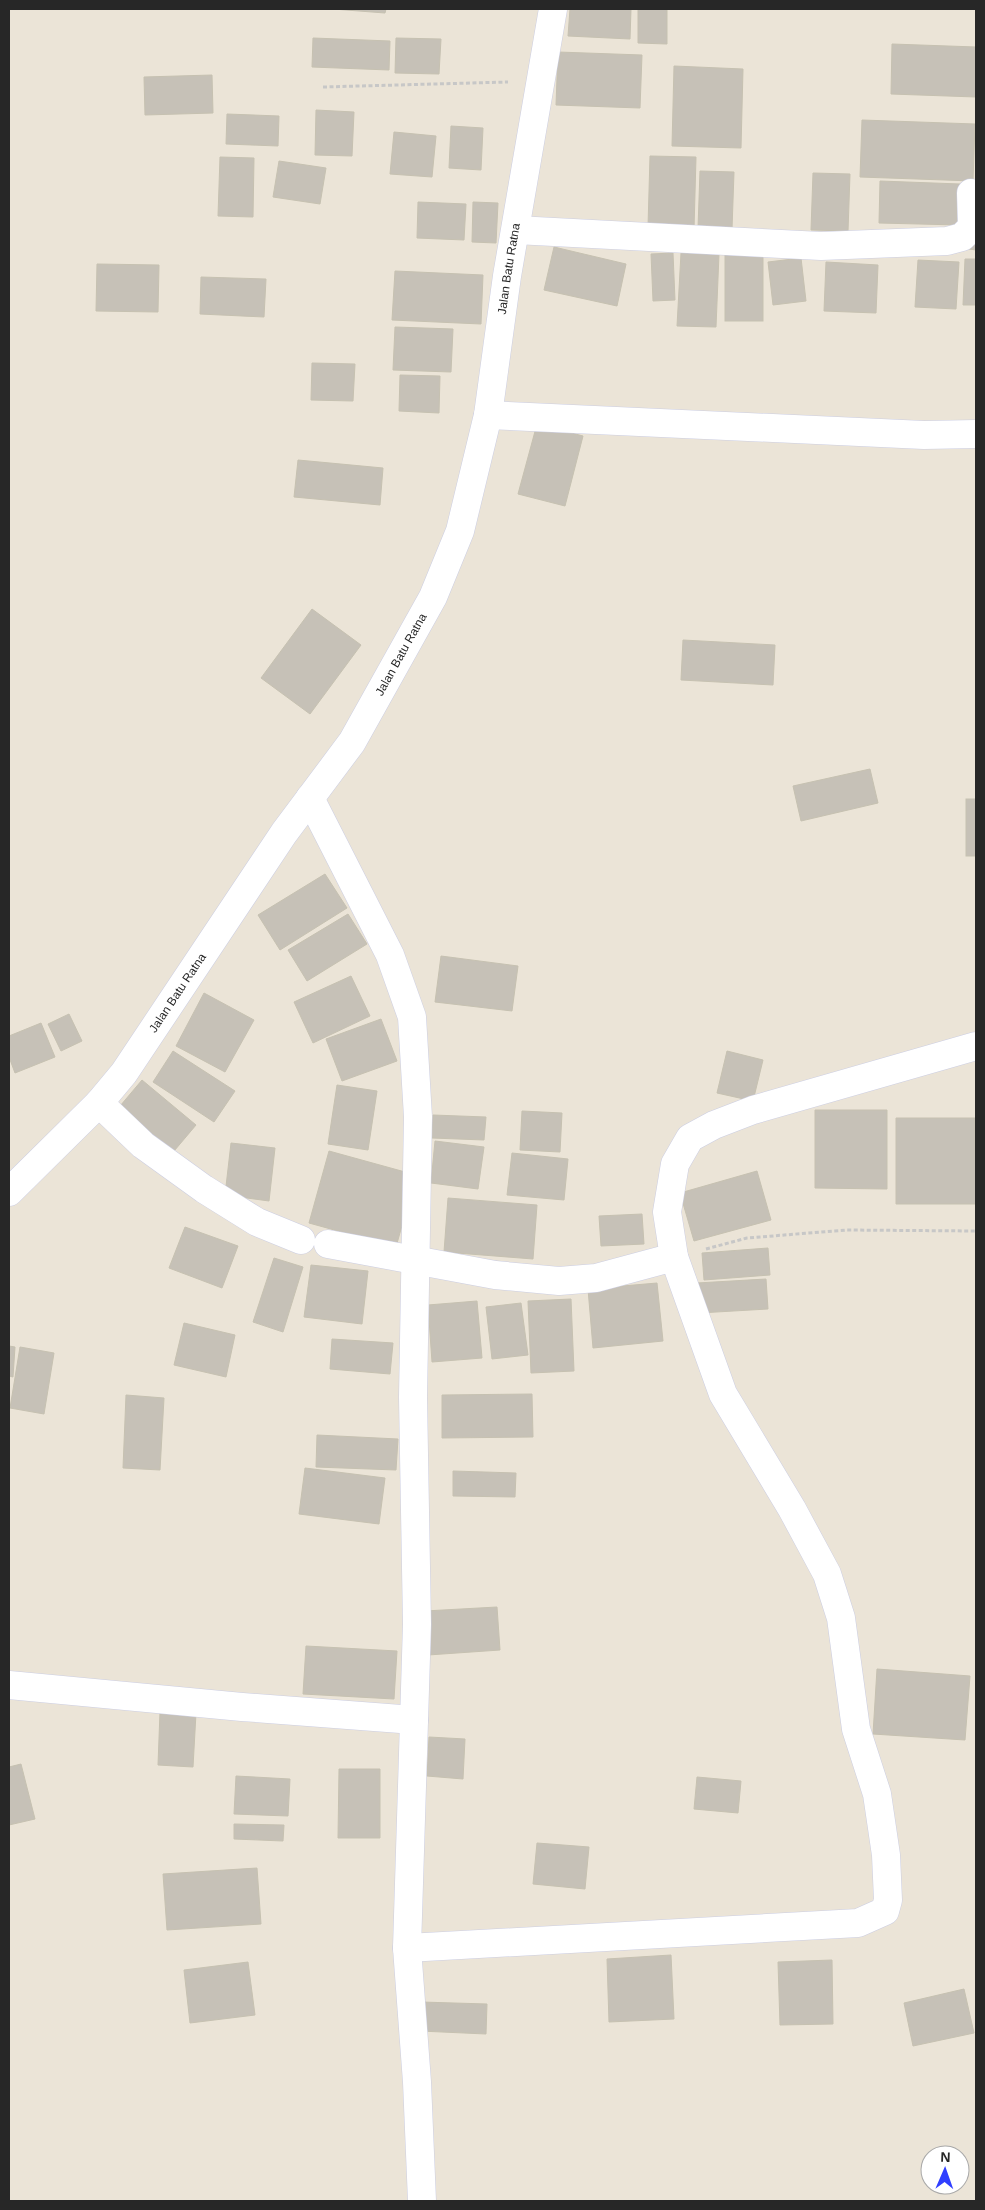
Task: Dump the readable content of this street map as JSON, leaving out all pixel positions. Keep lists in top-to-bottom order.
{
  "streets": {
    "street": ["Jalan Batu Ratna"]
  },
  "north": "top"
}
